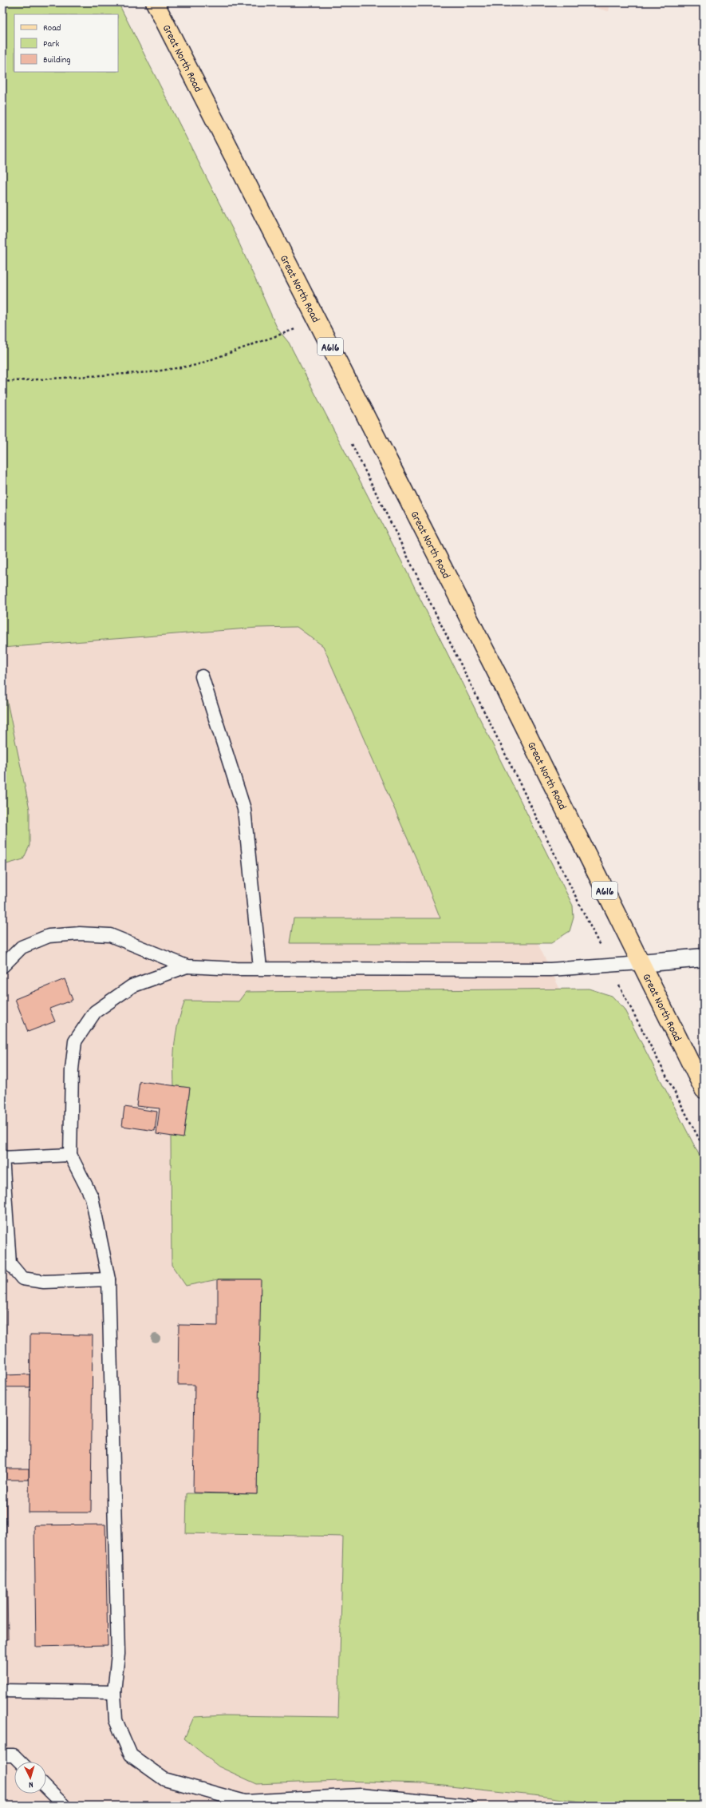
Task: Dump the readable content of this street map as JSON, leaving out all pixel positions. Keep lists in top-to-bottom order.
{
  "streets": {
    "main road": ["Great North Road", "A616"]
  },
  "legend": ["Road", "Park", "Building"],
  "north": "bottom"
}
